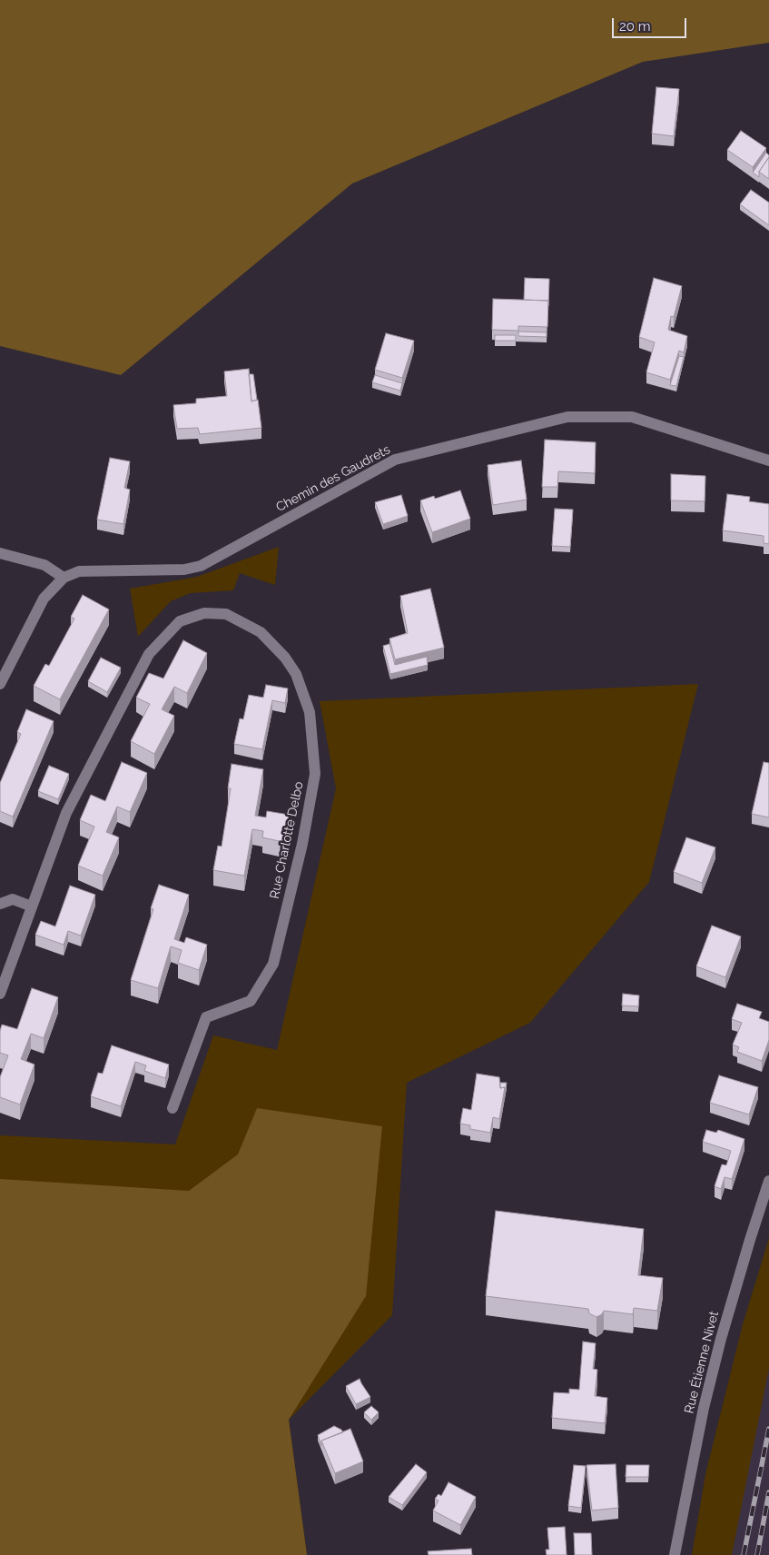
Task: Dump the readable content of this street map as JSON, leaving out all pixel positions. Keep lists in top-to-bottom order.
{
  "streets": {
    "street": ["Chemin des Gaudrets", "Rue Charlotte Delbo", "Rue Étienne Nivet"]
  },
  "scale_bar": "20 m"
}
